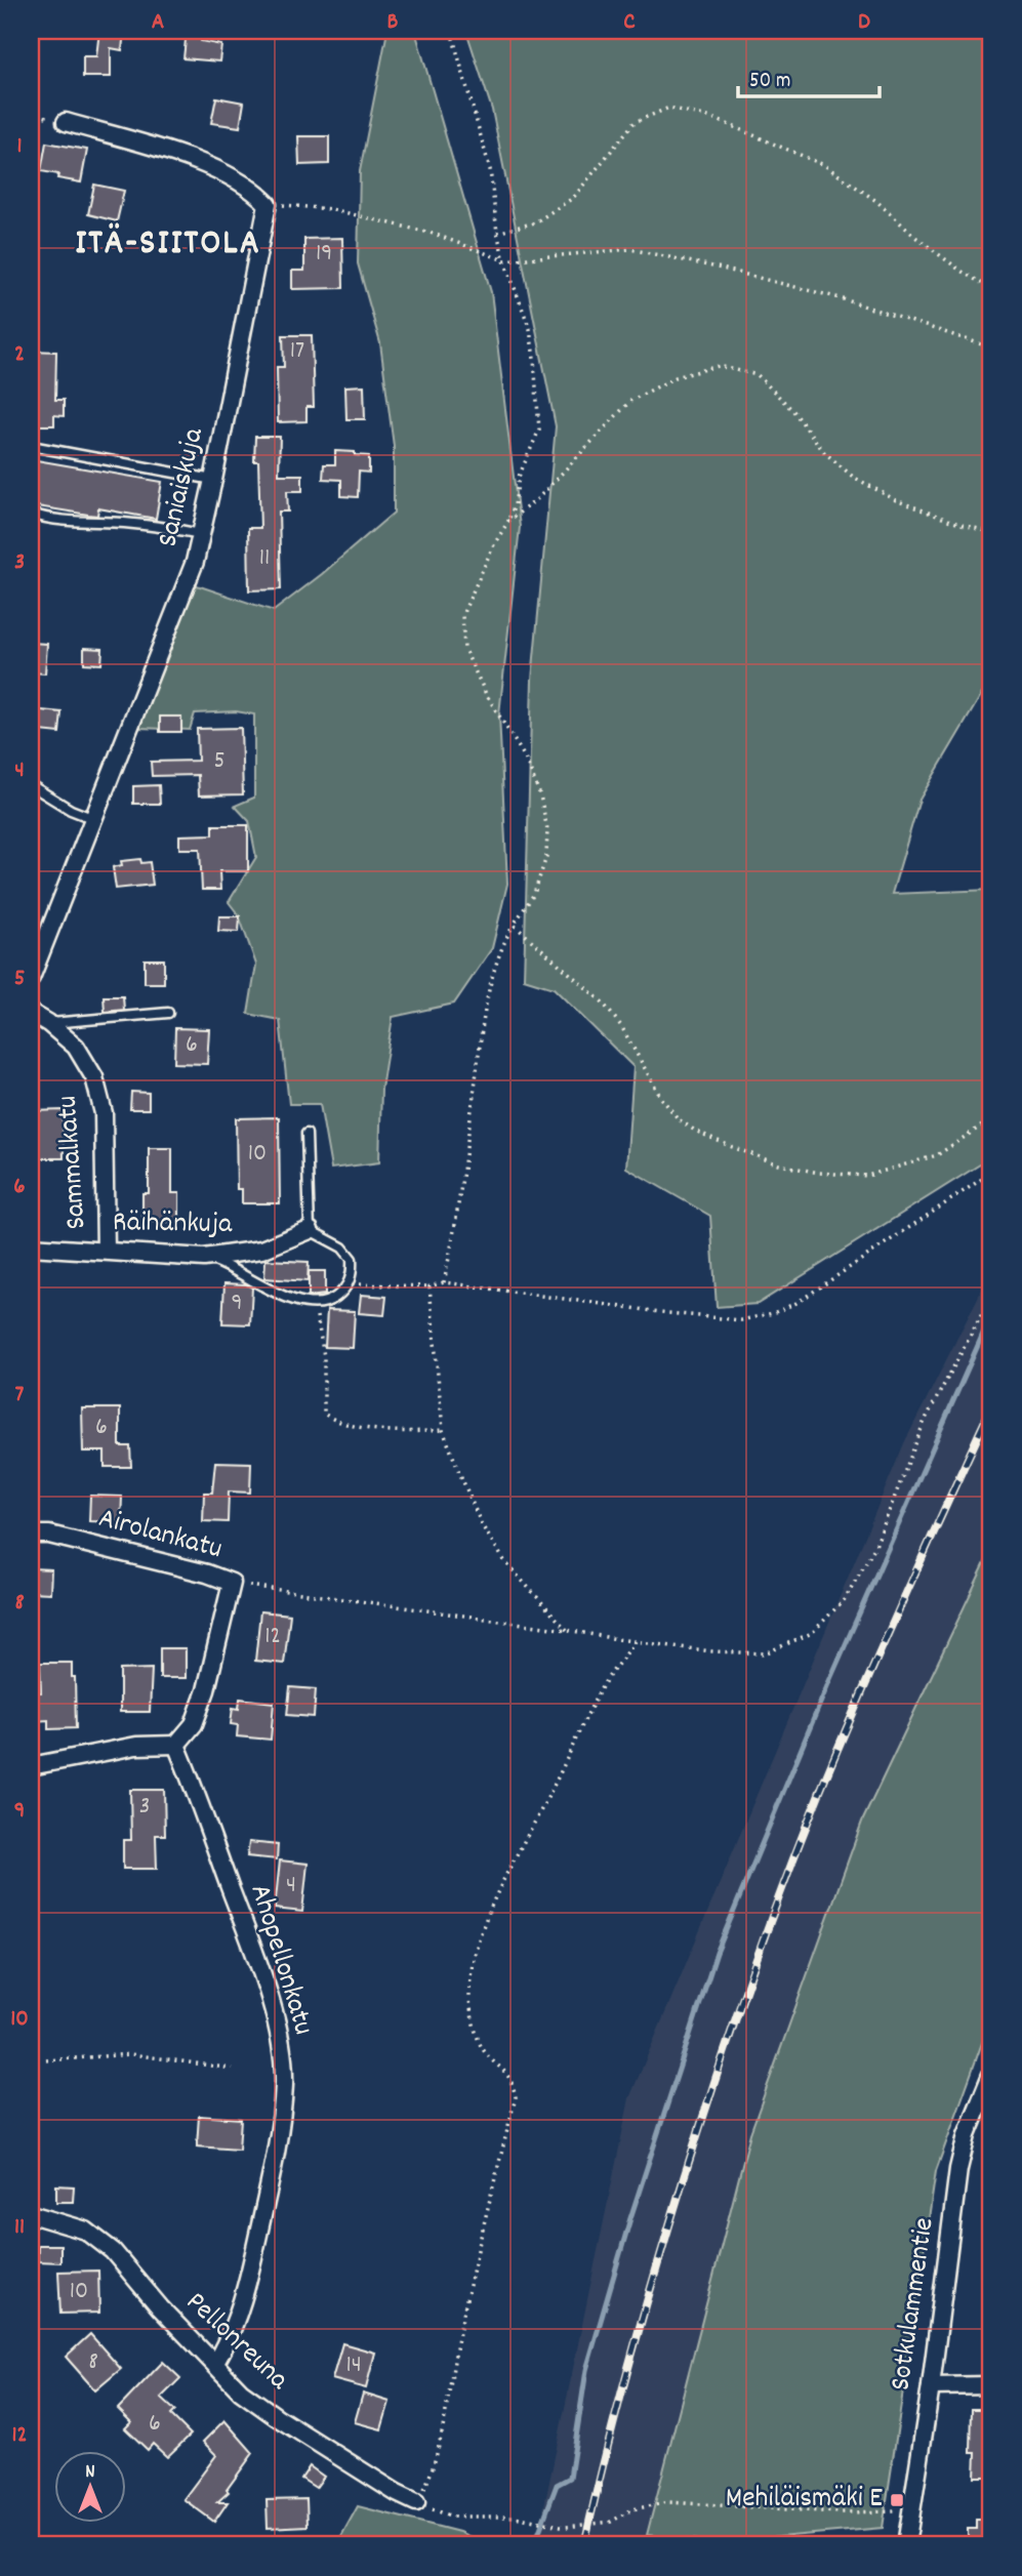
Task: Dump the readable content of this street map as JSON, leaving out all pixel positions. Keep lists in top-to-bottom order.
{
  "streets": {
    "street": [
      "Saniaiskuja",
      "Sammalkatu",
      "Räihänkuja",
      "Airolankatu",
      "Ahopellonkatu",
      "Sotkulammentie",
      "Pellonreuna"
    ]
  },
  "crossings": [
    ["Sammalkatu", "Räihänkuja"],
    ["Airolankatu", "Ahopellonkatu"],
    ["Ahopellonkatu", "Pellonreuna"]
  ],
  "districts": ["ITÄ-SIITOLA"],
  "places": {
    "transit": ["Mehiläismäki E"]
  },
  "house_numbers": [
    "19",
    "17",
    "11",
    "5",
    "6",
    "10",
    "9",
    "6",
    "12",
    "3",
    "4",
    "10",
    "8",
    "14",
    "6"
  ],
  "scale_bar": "50 m",
  "north": "top",
  "grid": {
    "columns": [
      "A",
      "B",
      "C",
      "D"
    ],
    "rows": [
      "1",
      "2",
      "3",
      "4",
      "5",
      "6",
      "7",
      "8",
      "9",
      "10",
      "11",
      "12"
    ]
  }
}
